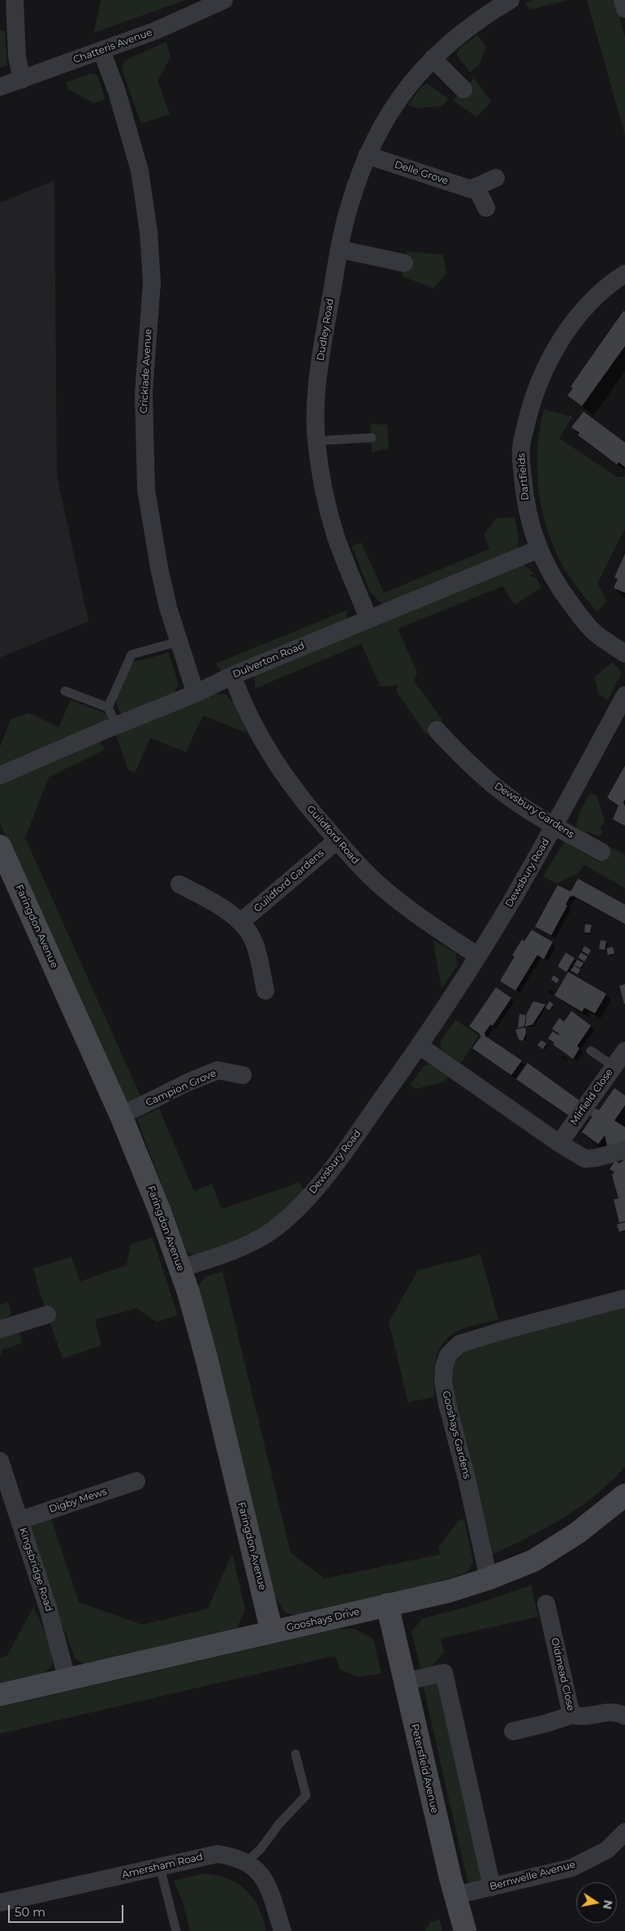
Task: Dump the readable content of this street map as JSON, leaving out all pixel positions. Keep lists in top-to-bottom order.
{
  "streets": {
    "street": [
      "Chatteris Avenue",
      "Delle Grove",
      "Dudley Road",
      "Cricklade Avenue",
      "Dartfields",
      "Dulverton Road",
      "Dewsbury Gardens",
      "Guildford Road",
      "Dewsbury Road",
      "Guildford Gardens",
      "Faringdon Avenue",
      "Campion Grove",
      "Mirfield Close",
      "Gooshays Gardens",
      "Digby Mews",
      "Kingsbridge Road",
      "Gooshays Drive",
      "Oldmead Close",
      "Petersfield Avenue",
      "Amersham Road",
      "Bernwelle Avenue"
    ]
  },
  "crossings": [
    ["Chatteris Avenue", "Cricklade Avenue"],
    ["Delle Grove", "Dudley Road"],
    ["Dudley Road", "Dulverton Road"],
    ["Cricklade Avenue", "Dulverton Road"],
    ["Dartfields", "Dulverton Road"],
    ["Dulverton Road", "Guildford Road"],
    ["Dewsbury Gardens", "Dewsbury Road"],
    ["Guildford Road", "Dewsbury Road"],
    ["Guildford Road", "Guildford Gardens"],
    ["Dewsbury Road", "Faringdon Avenue"],
    ["Faringdon Avenue", "Campion Grove"],
    ["Faringdon Avenue", "Gooshays Drive"],
    ["Gooshays Gardens", "Gooshays Drive"],
    ["Digby Mews", "Kingsbridge Road"],
    ["Kingsbridge Road", "Gooshays Drive"],
    ["Gooshays Drive", "Petersfield Avenue"],
    ["Petersfield Avenue", "Bernwelle Avenue"]
  ],
  "scale_bar": "50 m",
  "north": "right"
}
